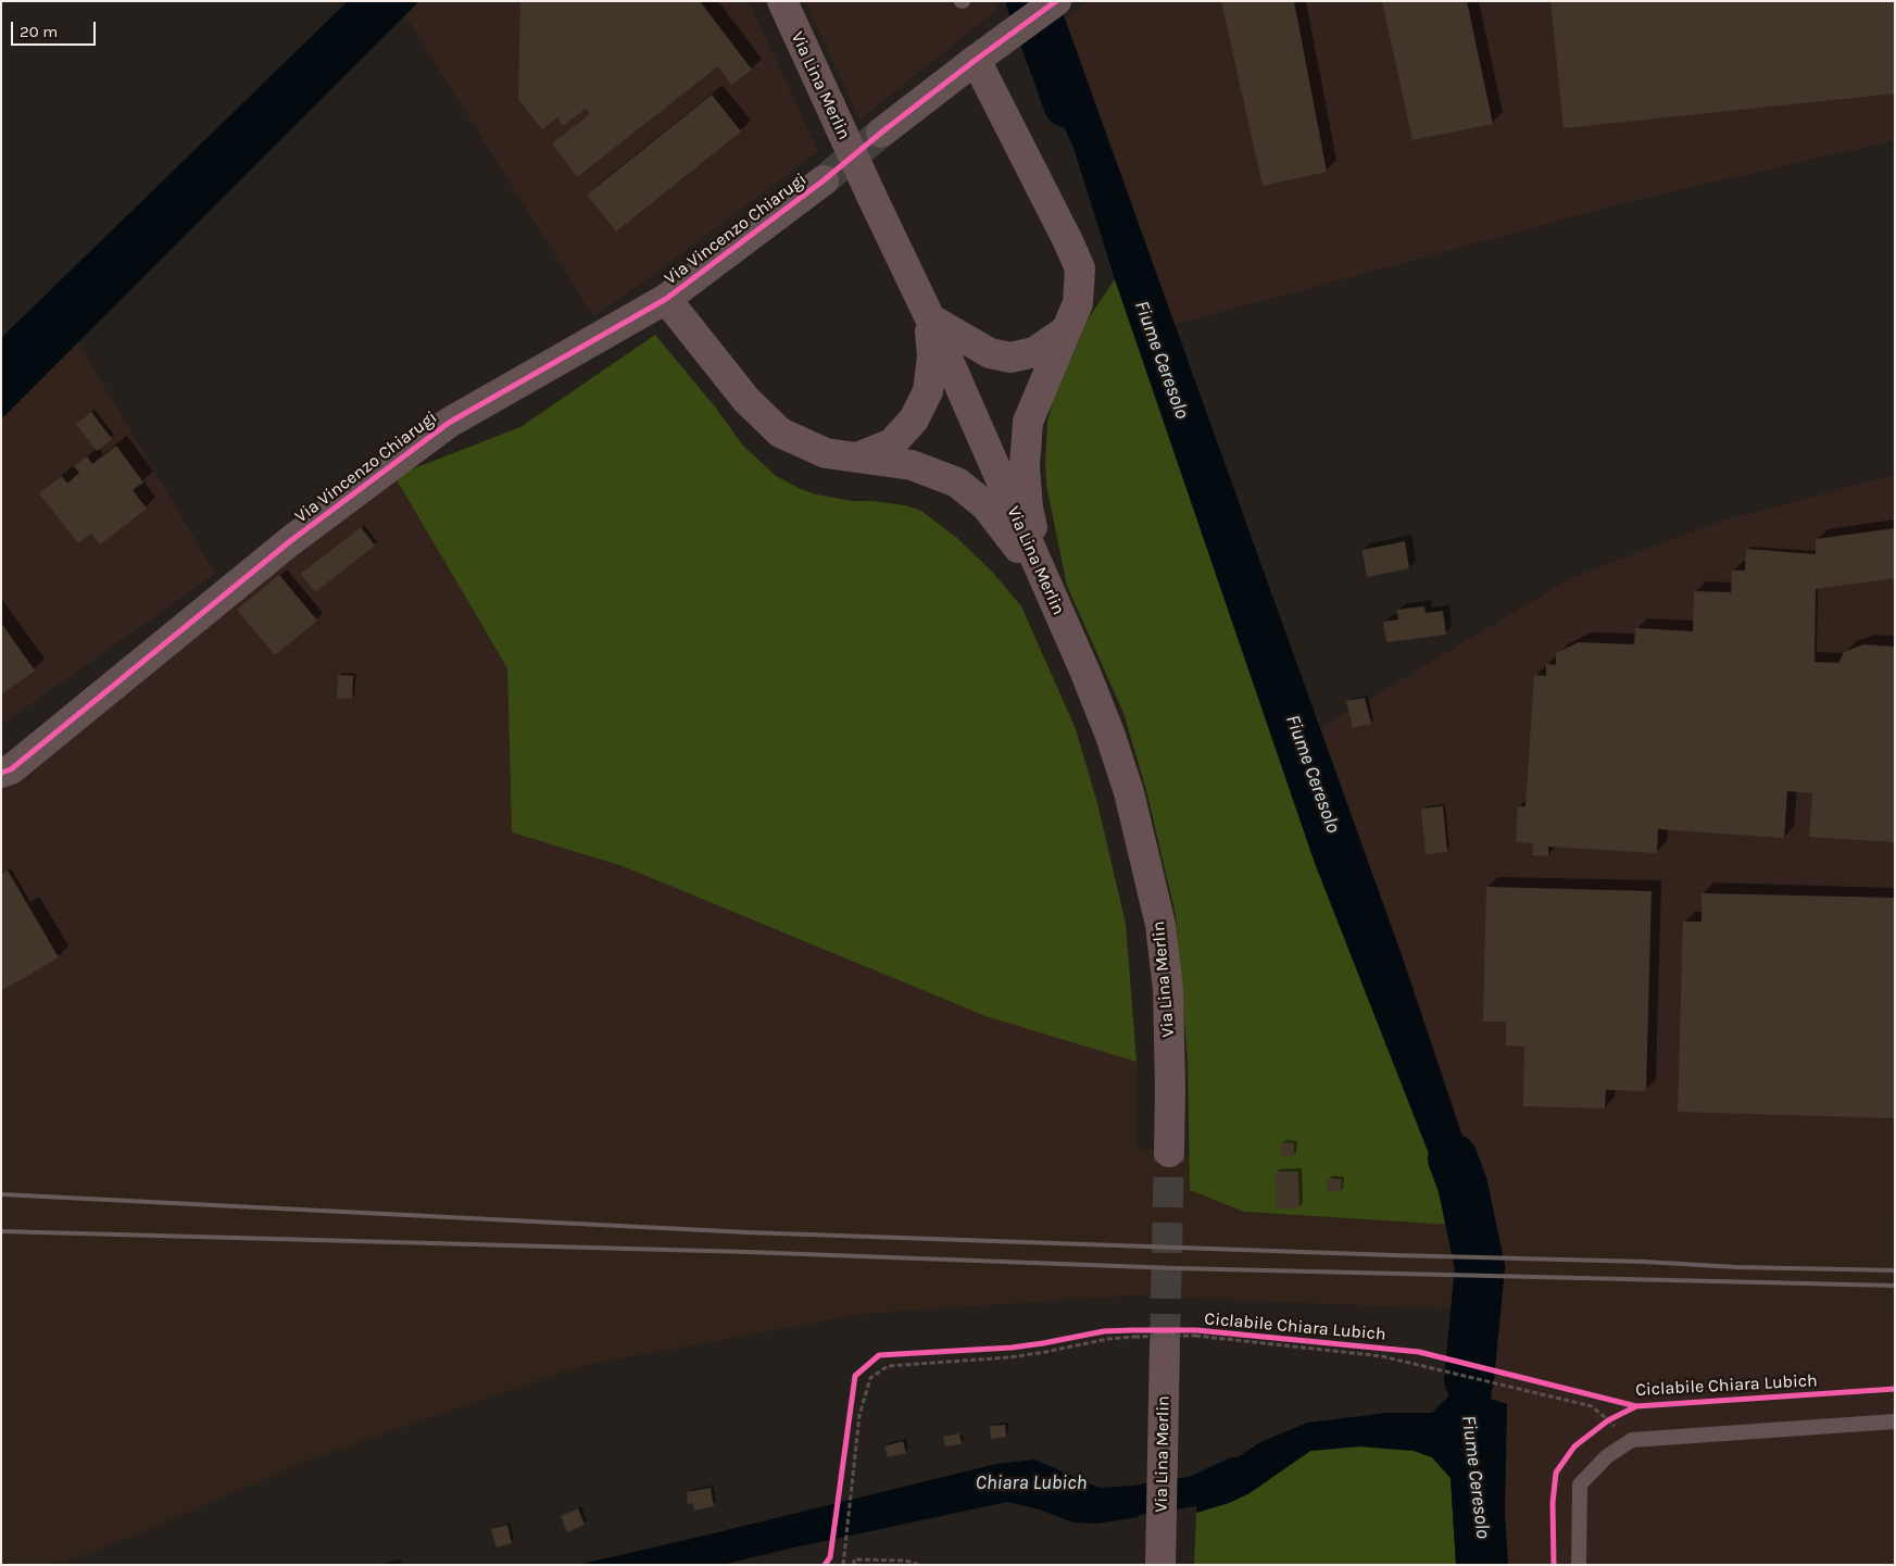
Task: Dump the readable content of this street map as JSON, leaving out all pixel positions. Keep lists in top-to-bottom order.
{
  "streets": {
    "main road": ["Via Lina Merlin"],
    "street": ["Via Vincenzo Chiarugi"],
    "cycle path": ["Ciclabile Chiara Lubich"]
  },
  "water": ["Fiume Ceresolo", "Chiara Lubich"],
  "scale_bar": "20 m"
}
